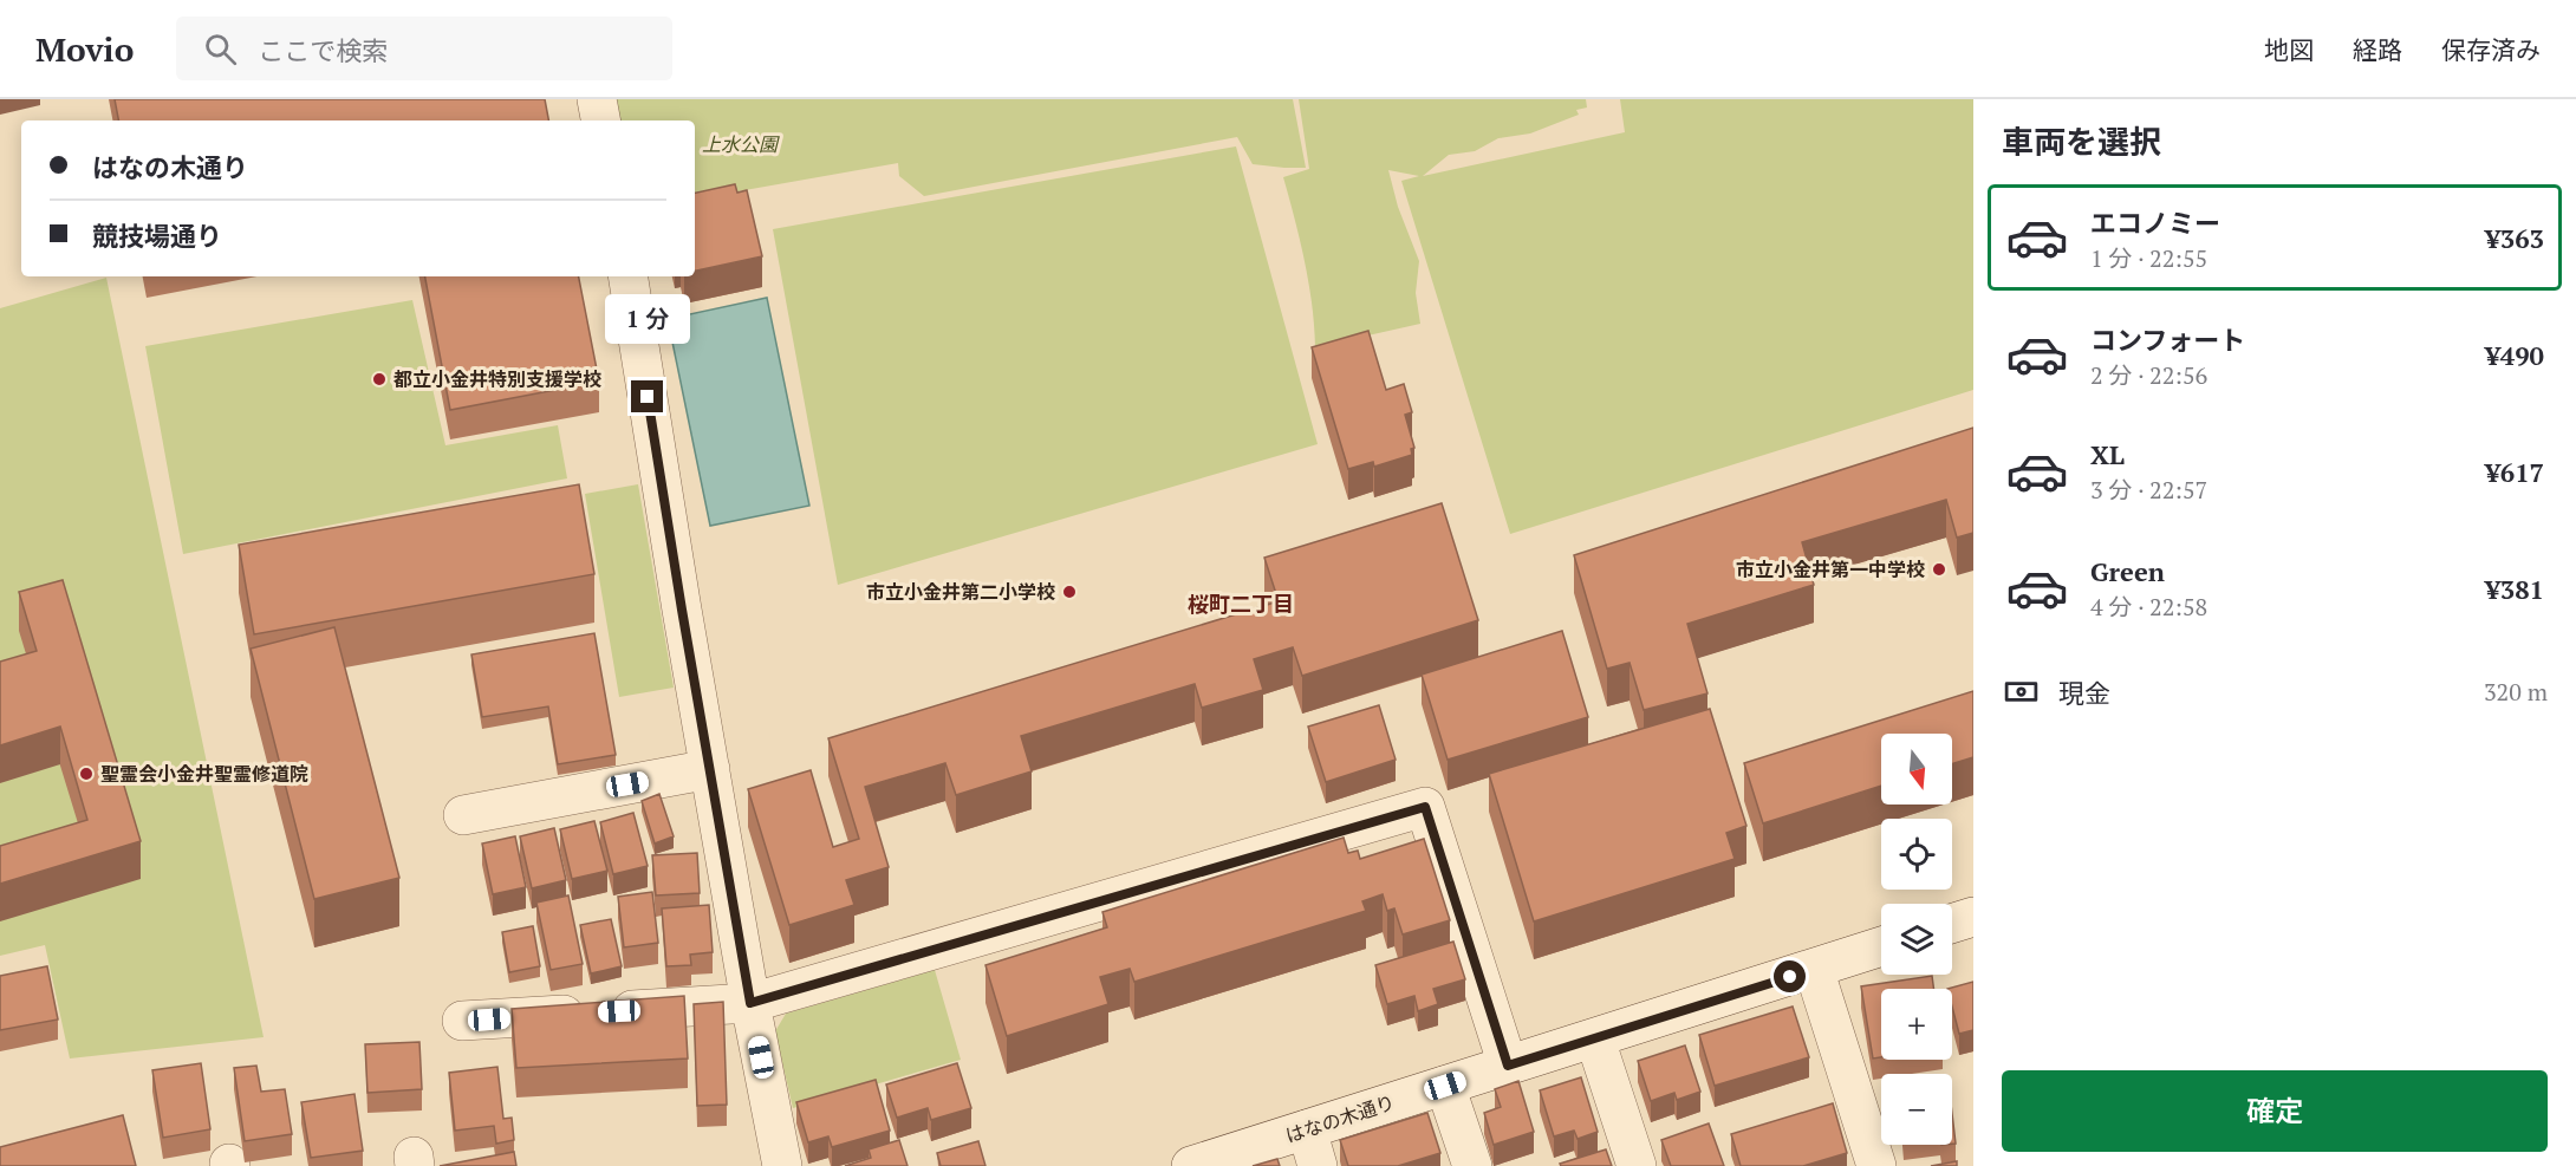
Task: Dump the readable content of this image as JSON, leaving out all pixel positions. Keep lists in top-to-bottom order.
{
  "streets": {
    "street": ["はなの木通り"]
  },
  "districts": ["桜町二丁目"],
  "parks": ["上水公園"],
  "places": [
    "都立小金井特別支援学校",
    "市立小金井第一中学校",
    "市立小金井第二小学校",
    "聖霊会小金井聖霊修道院"
  ],
  "north": "bottom",
  "page": {
    "header": "Movio",
    "search": "ここで検索",
    "nav": ["地図", "経路", "保存済み"],
    "heading": "車両を選択",
    "banner": ["はなの木通り", "競技場通り"],
    "list": [
      {
        "name": "エコノミー",
        "note": "1 分 · 22:55",
        "value": "¥363"
      },
      {
        "name": "コンフォート",
        "note": "2 分 · 22:56",
        "value": "¥490"
      },
      {
        "name": "XL",
        "note": "3 分 · 22:57",
        "value": "¥617"
      },
      {
        "name": "Green",
        "note": "4 分 · 22:58",
        "value": "¥381"
      }
    ],
    "bubble": "1 分",
    "pay": ["現金", "320 m"],
    "map_buttons": ["+", "−"],
    "buttons": "確定"
  }
}
